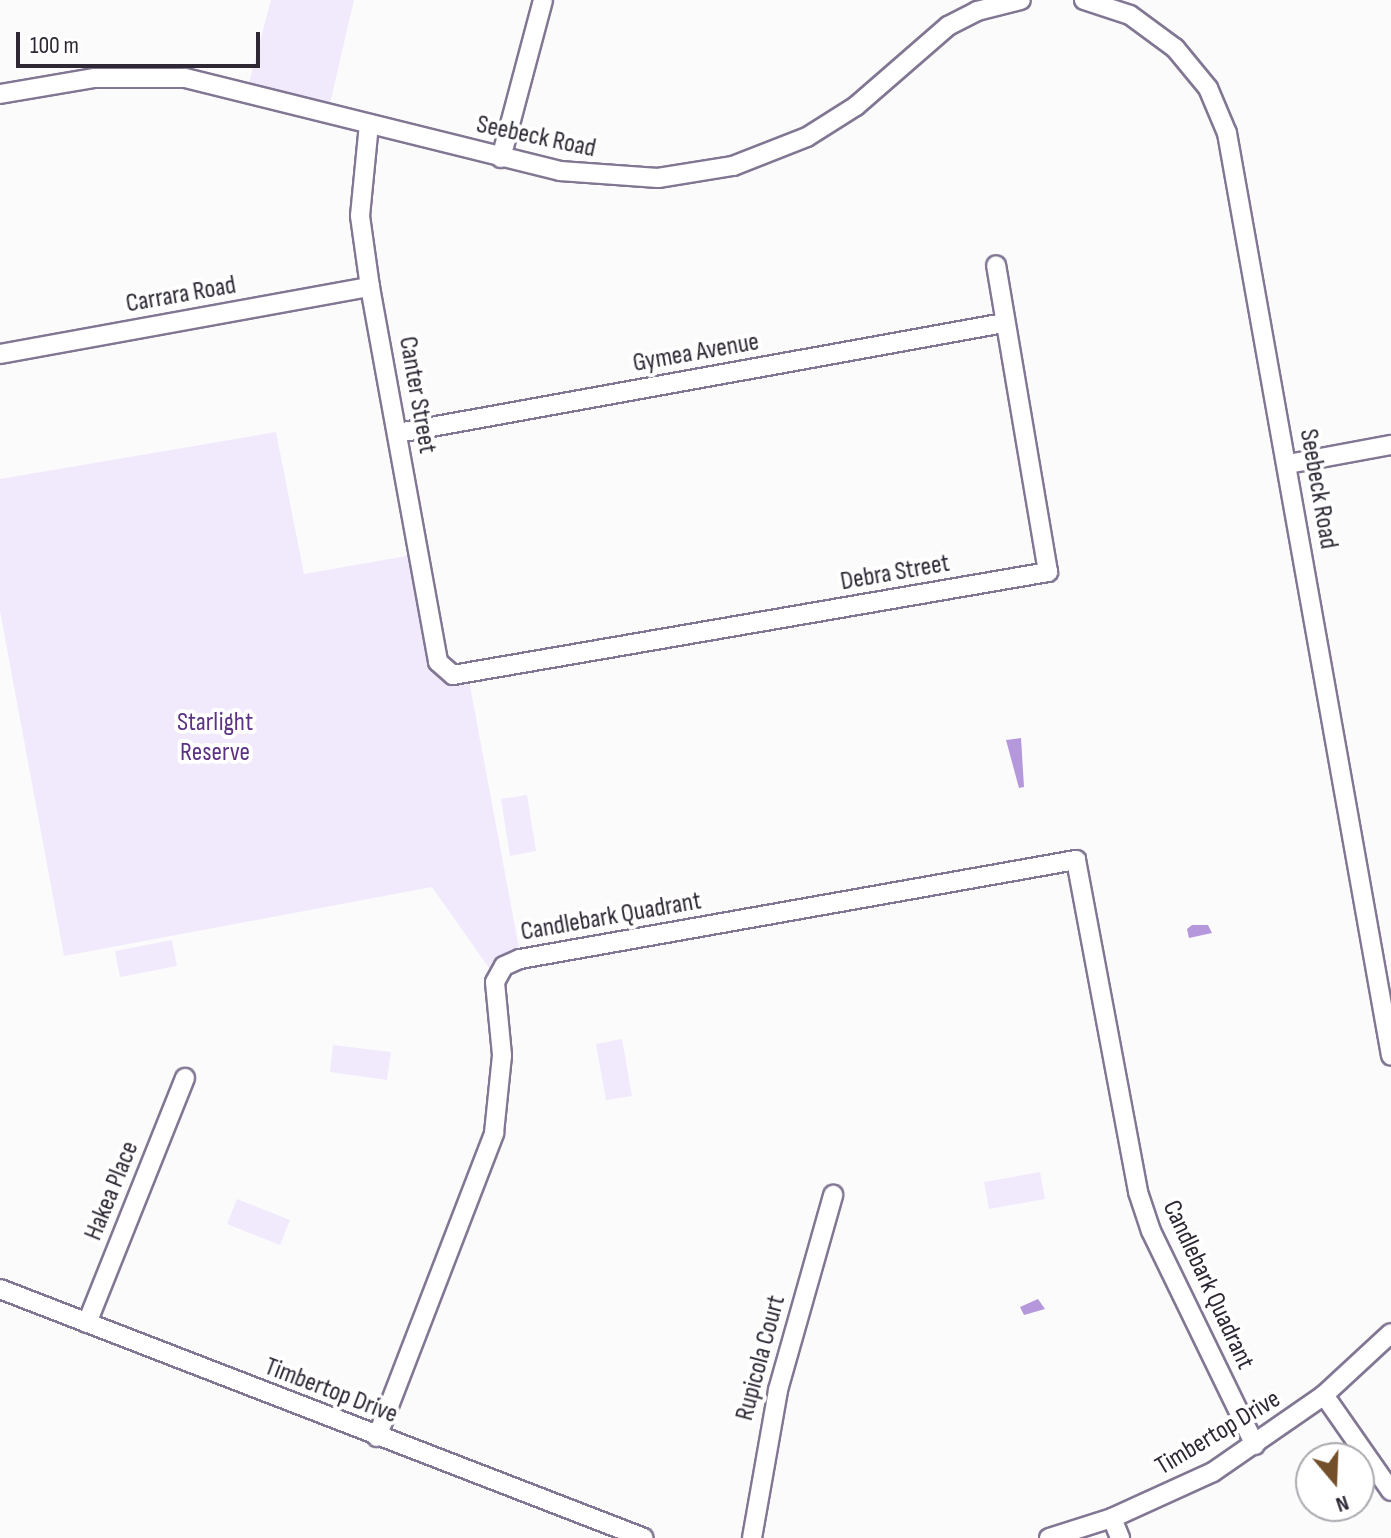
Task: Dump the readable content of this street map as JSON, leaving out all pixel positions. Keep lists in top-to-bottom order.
{
  "streets": {
    "street": [
      "Seebeck Road",
      "Carrara Road",
      "Gymea Avenue",
      "Canter Street",
      "Debra Street",
      "Candlebark Quadrant",
      "Hakea Place",
      "Rupicola Court",
      "Timbertop Drive"
    ]
  },
  "crossings": [
    ["Seebeck Road", "Canter Street"],
    ["Carrara Road", "Canter Street"],
    ["Gymea Avenue", "Canter Street"],
    ["Gymea Avenue", "Debra Street"],
    ["Canter Street", "Debra Street"],
    ["Candlebark Quadrant", "Timbertop Drive"],
    ["Hakea Place", "Timbertop Drive"]
  ],
  "parks": ["Starlight Reserve"],
  "scale_bar": "100 m",
  "north": "bottom"
}
